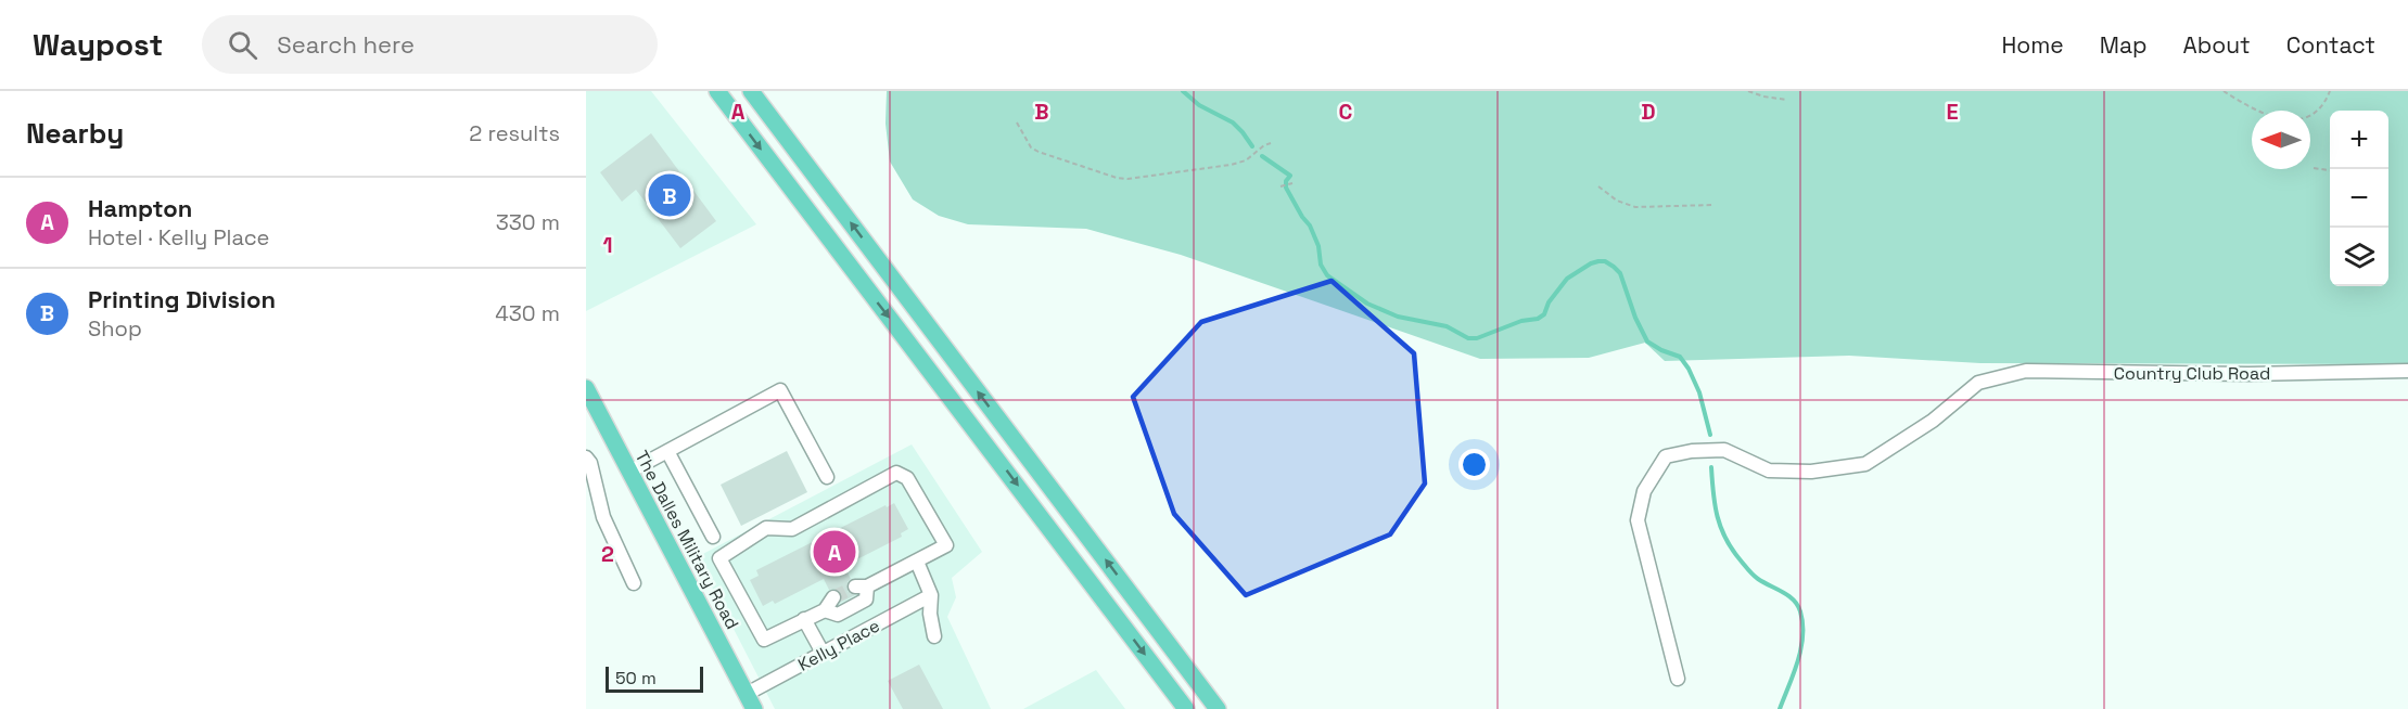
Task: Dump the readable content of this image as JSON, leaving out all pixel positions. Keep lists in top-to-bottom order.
{
  "streets": {
    "main road": ["The Dalles Military Road"],
    "street": ["Country Club Road", "Kelly Place"]
  },
  "crossings": [
    ["The Dalles Military Road", "Kelly Place"]
  ],
  "scale_bar": "50 m",
  "north": "left",
  "page": {
    "header": "Waypost",
    "search": "Search here",
    "nav": [
      "Home",
      "Map",
      "About",
      "Contact"
    ],
    "heading": ["Nearby", "2 results"],
    "map_buttons": ["+", "−"],
    "pins": ["B", "A"],
    "list": [
      {
        "mark": "A",
        "name": "Hampton",
        "note": "Hotel · Kelly Place",
        "value": "330 m"
      },
      {
        "mark": "B",
        "name": "Printing Division",
        "note": "Shop",
        "value": "430 m"
      }
    ],
    "scale": "50 m"
  },
  "grid": {
    "columns": [
      "A",
      "B",
      "C",
      "D",
      "E"
    ],
    "rows": ["1", "2"]
  }
}
